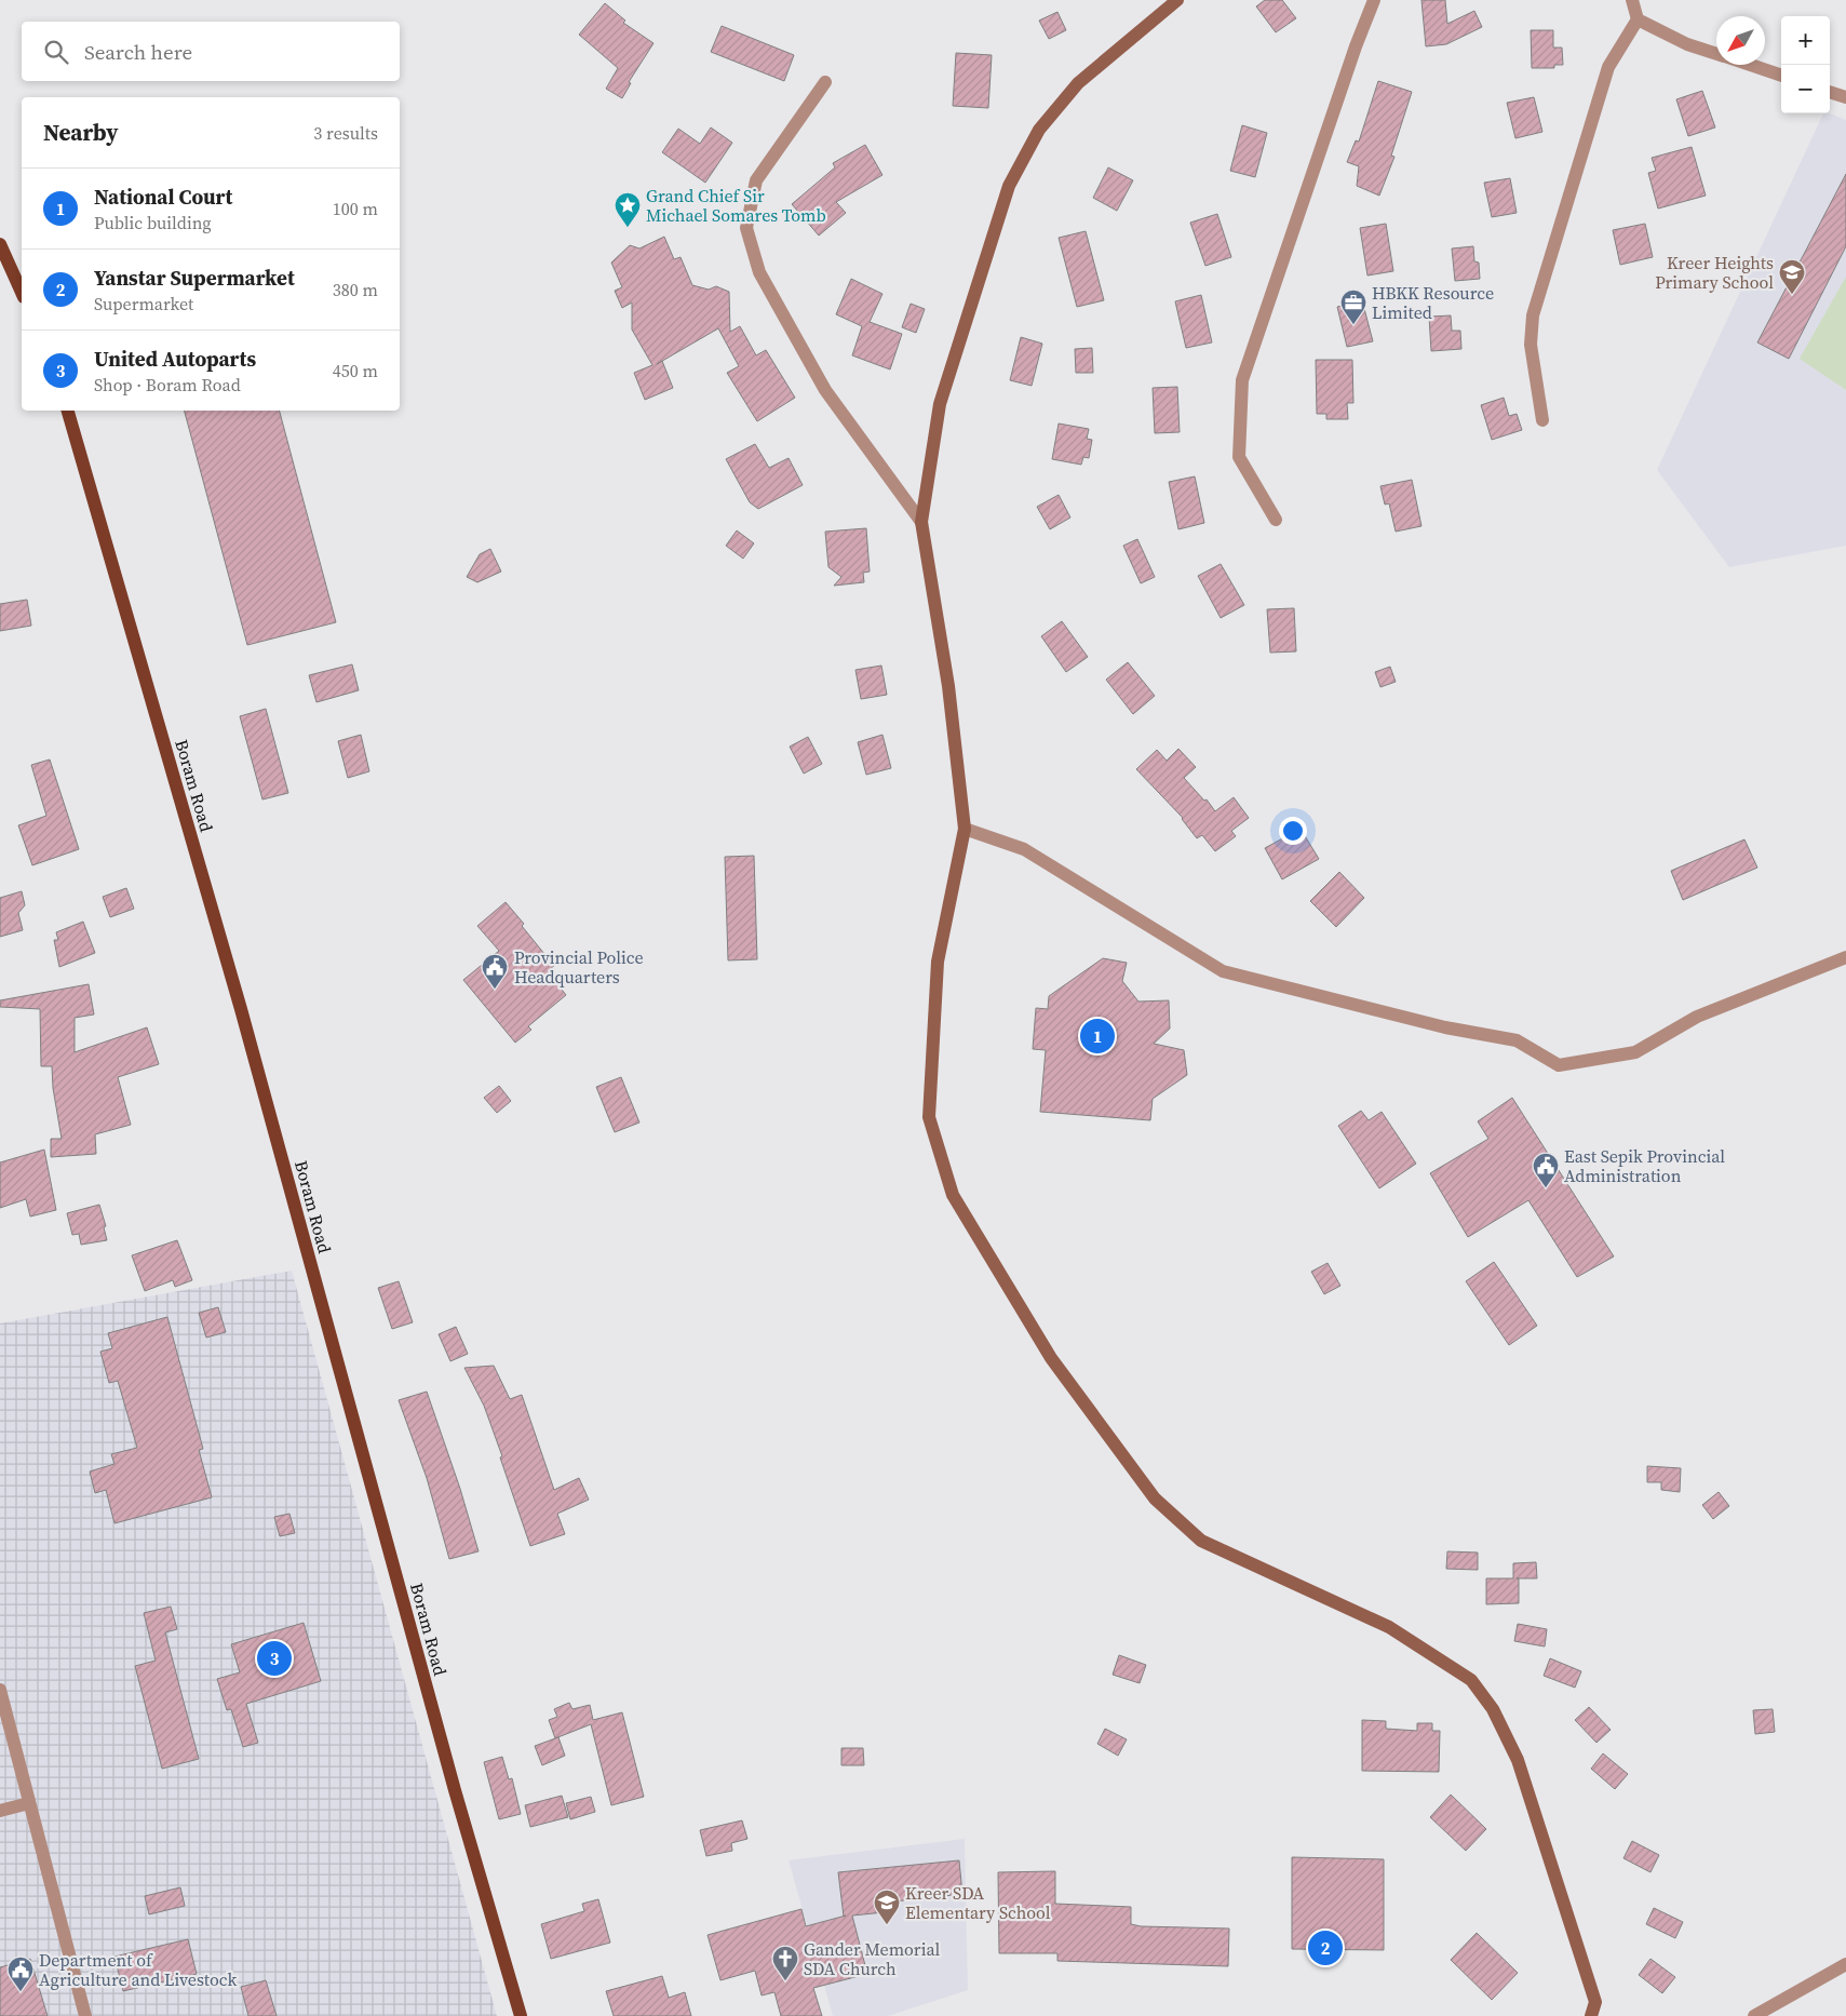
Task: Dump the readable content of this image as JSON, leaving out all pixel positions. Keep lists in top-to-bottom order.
{
  "streets": {
    "main road": ["Boram Road"]
  },
  "places": {
    "place": ["Grand Chief Sir Michael Somares Tomb"],
    "school or university": ["Kreer Heights Primary School", "Kreer SDA Elementary School"],
    "office": ["HBKK Resource Limited"],
    "public building": ["Provincial Police Headquarters", "East Sepik Provincial Administration", "Department of Agriculture and Livestock"],
    "church": ["Gander Memorial SDA Church"]
  },
  "north": "bottom left",
  "page": {
    "map_buttons": ["+", "−"],
    "search": "Search here",
    "heading": ["Nearby", "3 results"],
    "list": [
      {
        "mark": "1",
        "name": "National Court",
        "note": "Public building",
        "value": "100 m"
      },
      {
        "mark": "2",
        "name": "Yanstar Supermarket",
        "note": "Supermarket",
        "value": "380 m"
      },
      {
        "mark": "3",
        "name": "United Autoparts",
        "note": "Shop · Boram Road",
        "value": "450 m"
      }
    ],
    "pins": ["1", "3", "2"]
  }
}
